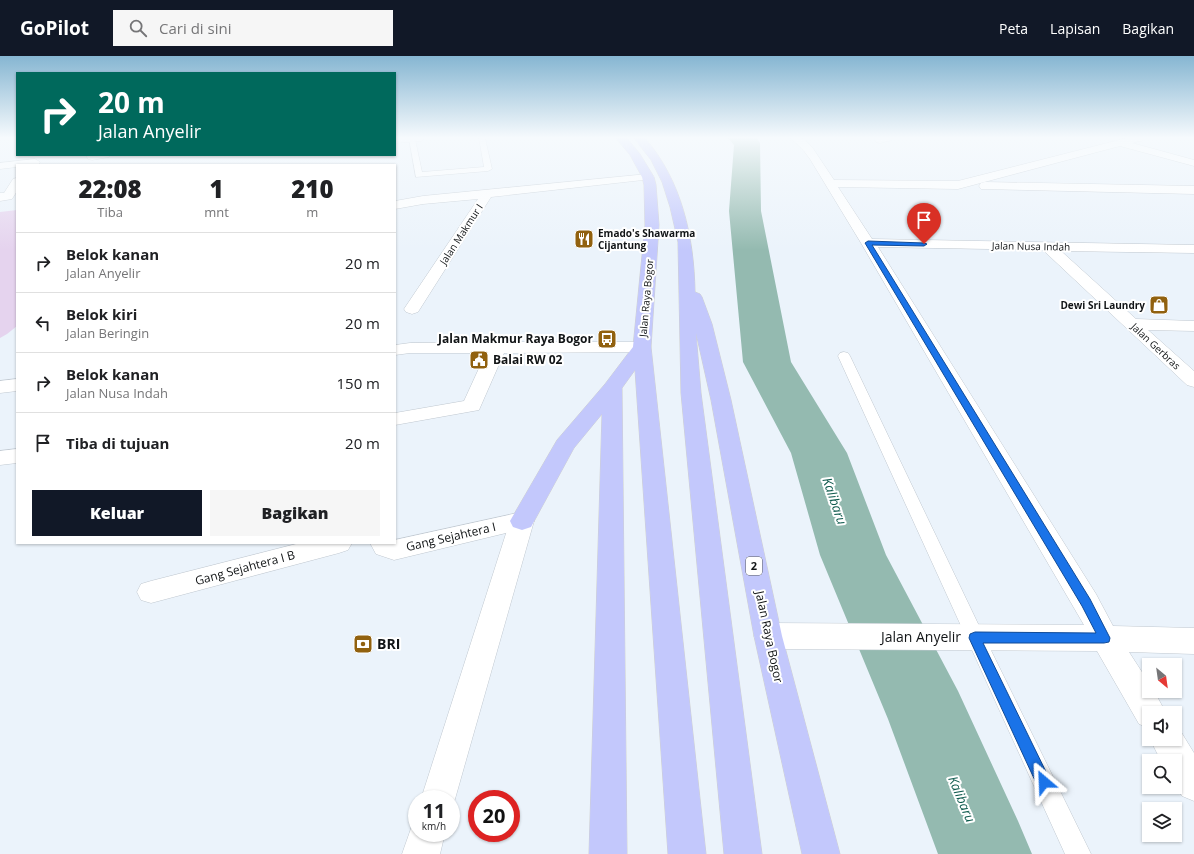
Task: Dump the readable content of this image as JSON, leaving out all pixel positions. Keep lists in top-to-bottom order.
{
  "streets": {
    "highway": ["Jalan Raya Bogor", "2"],
    "street": [
      "Jalan Makmur I",
      "Jalan Nusa Indah",
      "Jalan Gerbras",
      "Gang Sejahtera I",
      "Gang Sejahtera I B",
      "Jalan Anyelir"
    ]
  },
  "crossings": [
    ["Jalan Makmur I", "Jalan Raya Bogor"],
    ["Jalan Nusa Indah", "Jalan Gerbras"],
    ["Jalan Raya Bogor", "Gang Sejahtera I"],
    ["Jalan Raya Bogor", "Jalan Anyelir"]
  ],
  "water": ["Kalibaru"],
  "places": {
    "restaurant": ["Emado's Shawarma Cijantung"],
    "shop": ["Dewi Sri Laundry"],
    "bus stop": ["Jalan Makmur Raya Bogor"],
    "public building": ["Balai RW 02"],
    "bank": ["BRI"]
  },
  "north": "bottom right",
  "page": {
    "header": "GoPilot",
    "search": "Cari di sini",
    "nav": ["Peta", "Lapisan", "Bagikan"],
    "turn": ["20 m", "Jalan Anyelir"],
    "eta": [
      "22:08",
      "Tiba",
      "1",
      "mnt",
      "210",
      "m"
    ],
    "list": [
      {
        "name": "Belok kanan",
        "note": "Jalan Anyelir",
        "value": "20 m"
      },
      {
        "name": "Belok kiri",
        "note": "Jalan Beringin",
        "value": "20 m"
      },
      {
        "name": "Belok kanan",
        "note": "Jalan Nusa Indah",
        "value": "150 m"
      },
      {
        "name": "Tiba di tujuan",
        "value": "20 m"
      }
    ],
    "buttons": ["Keluar", "Bagikan"],
    "speed": "11 km/h",
    "limit": "20"
  }
}
